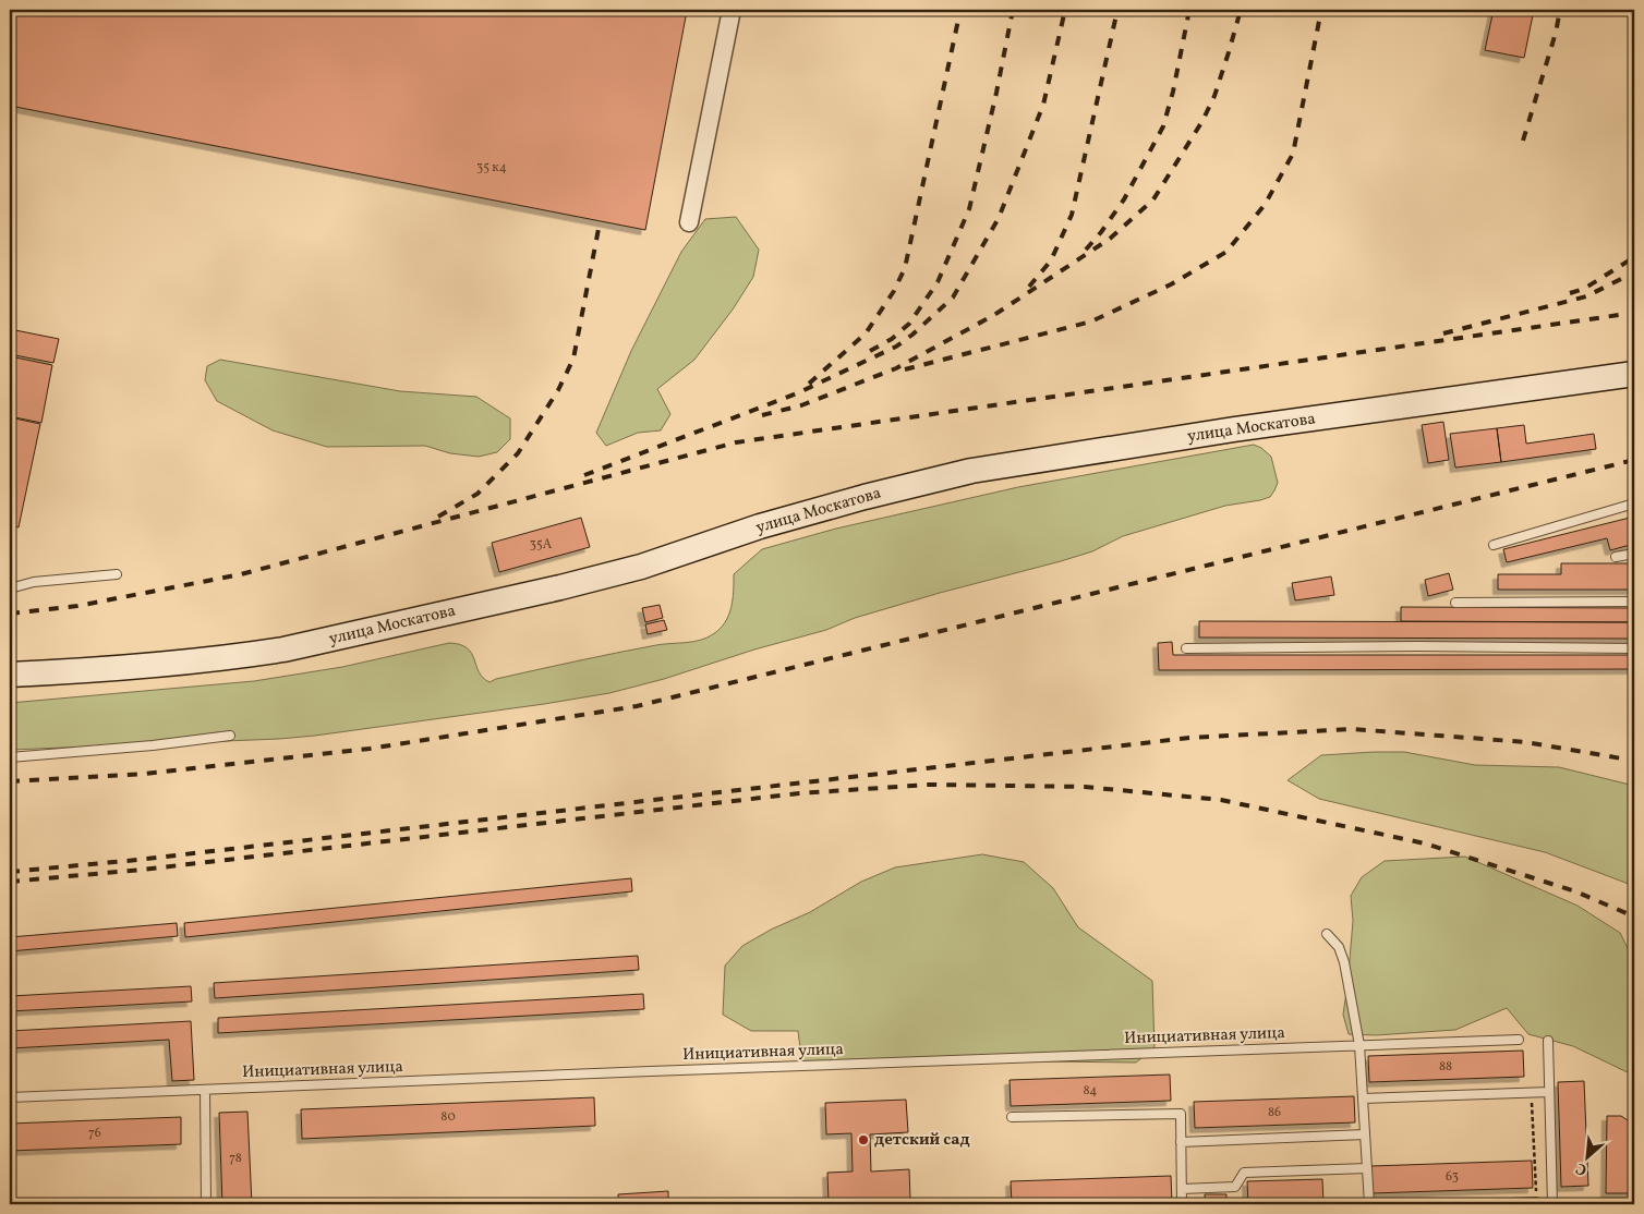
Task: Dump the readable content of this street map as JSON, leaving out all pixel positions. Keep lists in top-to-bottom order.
{
  "streets": {
    "main road": ["улица Москатова"],
    "lane": ["Инициативная улица"]
  },
  "places": ["детский сад"],
  "house_numbers": [
    "35 к4",
    "35А",
    "88",
    "84",
    "86",
    "80",
    "76",
    "78",
    "63"
  ],
  "north": "bottom left"
}
